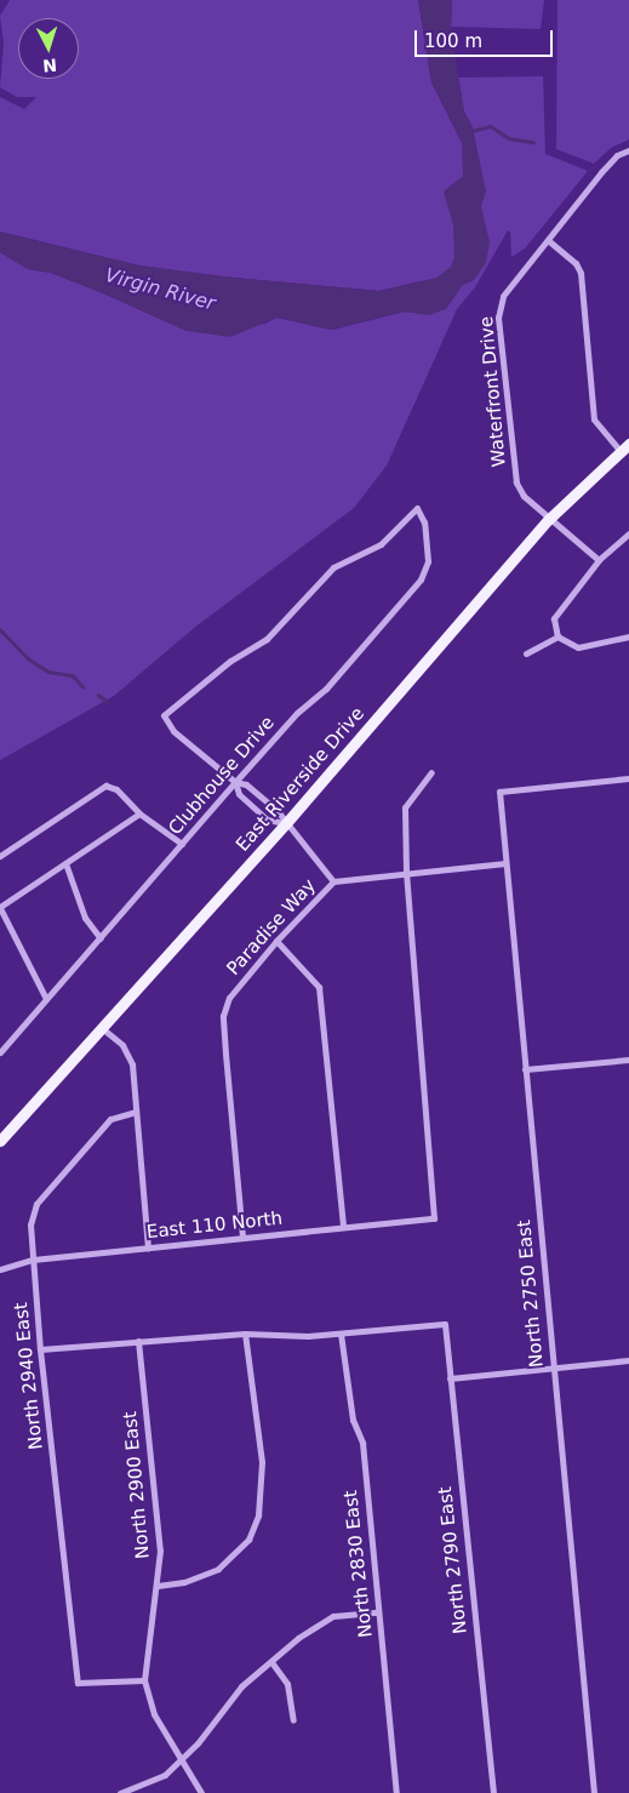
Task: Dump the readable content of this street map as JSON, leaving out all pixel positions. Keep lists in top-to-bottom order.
{
  "streets": {
    "main road": ["East Riverside Drive"],
    "street": [
      "Waterfront Drive",
      "Clubhouse Drive",
      "Paradise Way",
      "East 110 North",
      "North 2750 East",
      "North 2940 East",
      "North 2900 East",
      "North 2790 East",
      "North 2830 East"
    ]
  },
  "crossings": [
    ["Waterfront Drive", "East Riverside Drive"],
    ["Paradise Way", "East 110 North"],
    ["Paradise Way", "North 2750 East"],
    ["East 110 North", "North 2940 East"],
    ["North 2940 East", "North 2900 East"],
    ["North 2790 East", "North 2830 East"]
  ],
  "water": ["Virgin River"],
  "scale_bar": "100 m",
  "north": "bottom"
}
